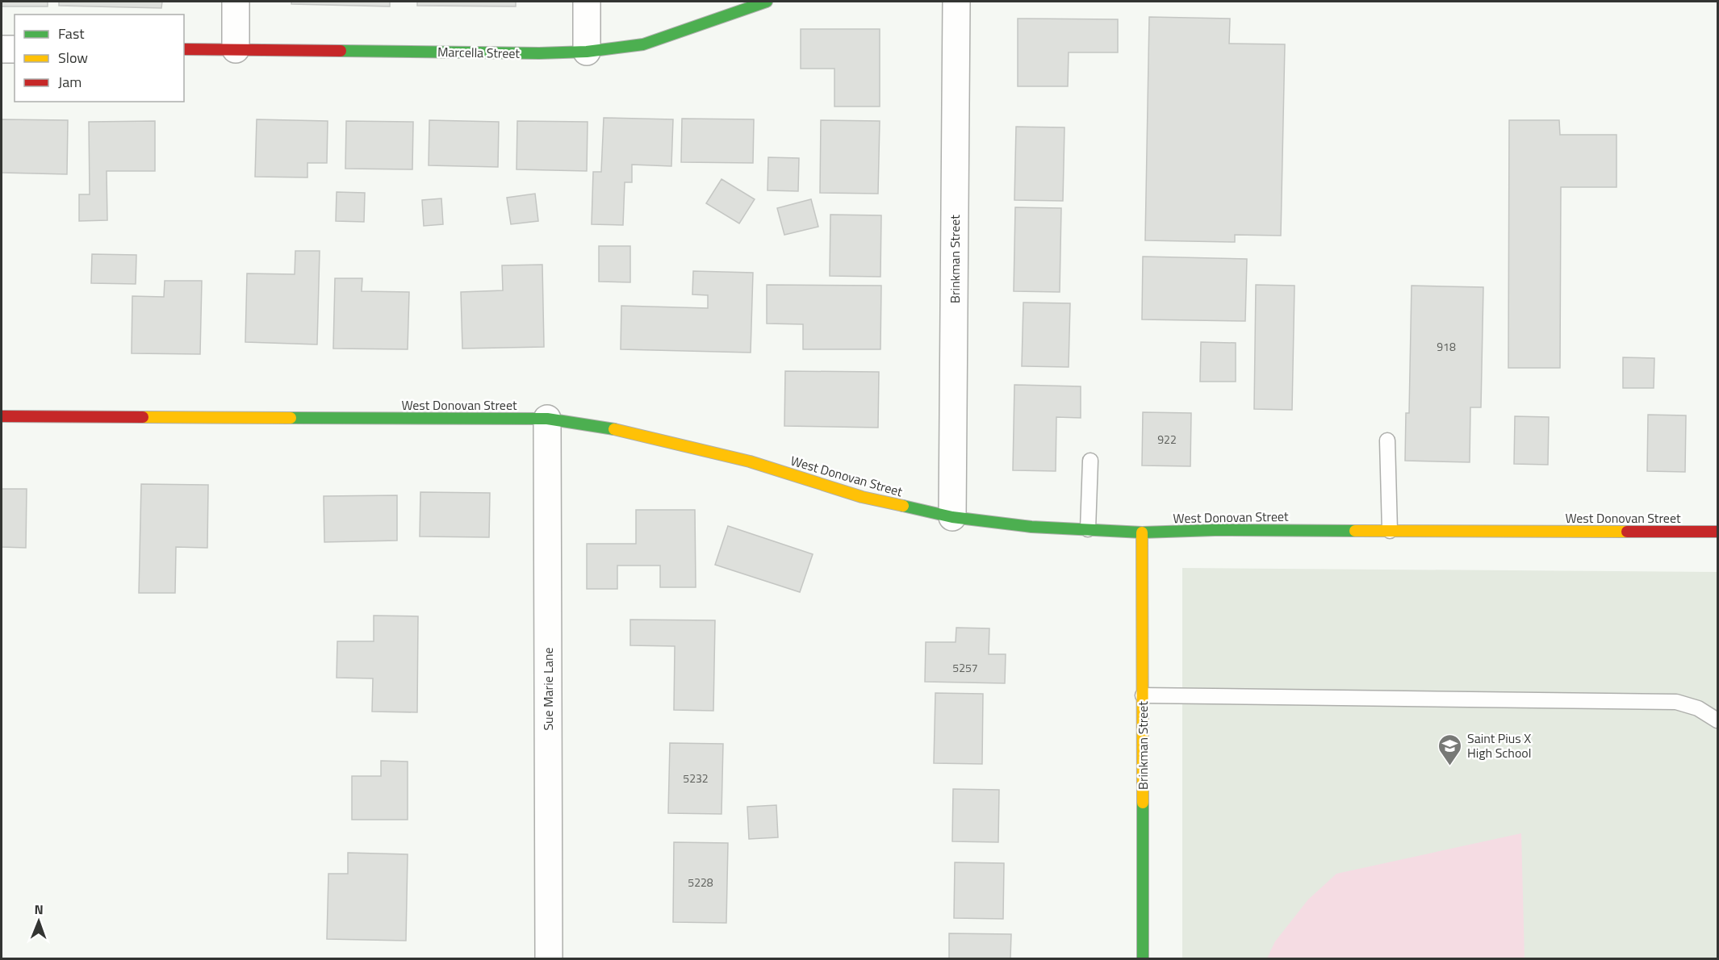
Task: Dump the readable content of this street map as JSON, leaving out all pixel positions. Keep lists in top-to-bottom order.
{
  "streets": {
    "street": [
      "Marcella Street",
      "Brinkman Street",
      "West Donovan Street",
      "Sue Marie Lane"
    ]
  },
  "crossings": [
    ["Brinkman Street", "West Donovan Street"],
    ["West Donovan Street", "Sue Marie Lane"]
  ],
  "places": {
    "school or university": ["Saint Pius X High School"]
  },
  "house_numbers": [
    "918",
    "922",
    "5257",
    "5232",
    "5228"
  ],
  "legend": ["Fast", "Slow", "Jam"],
  "north": "top"
}
